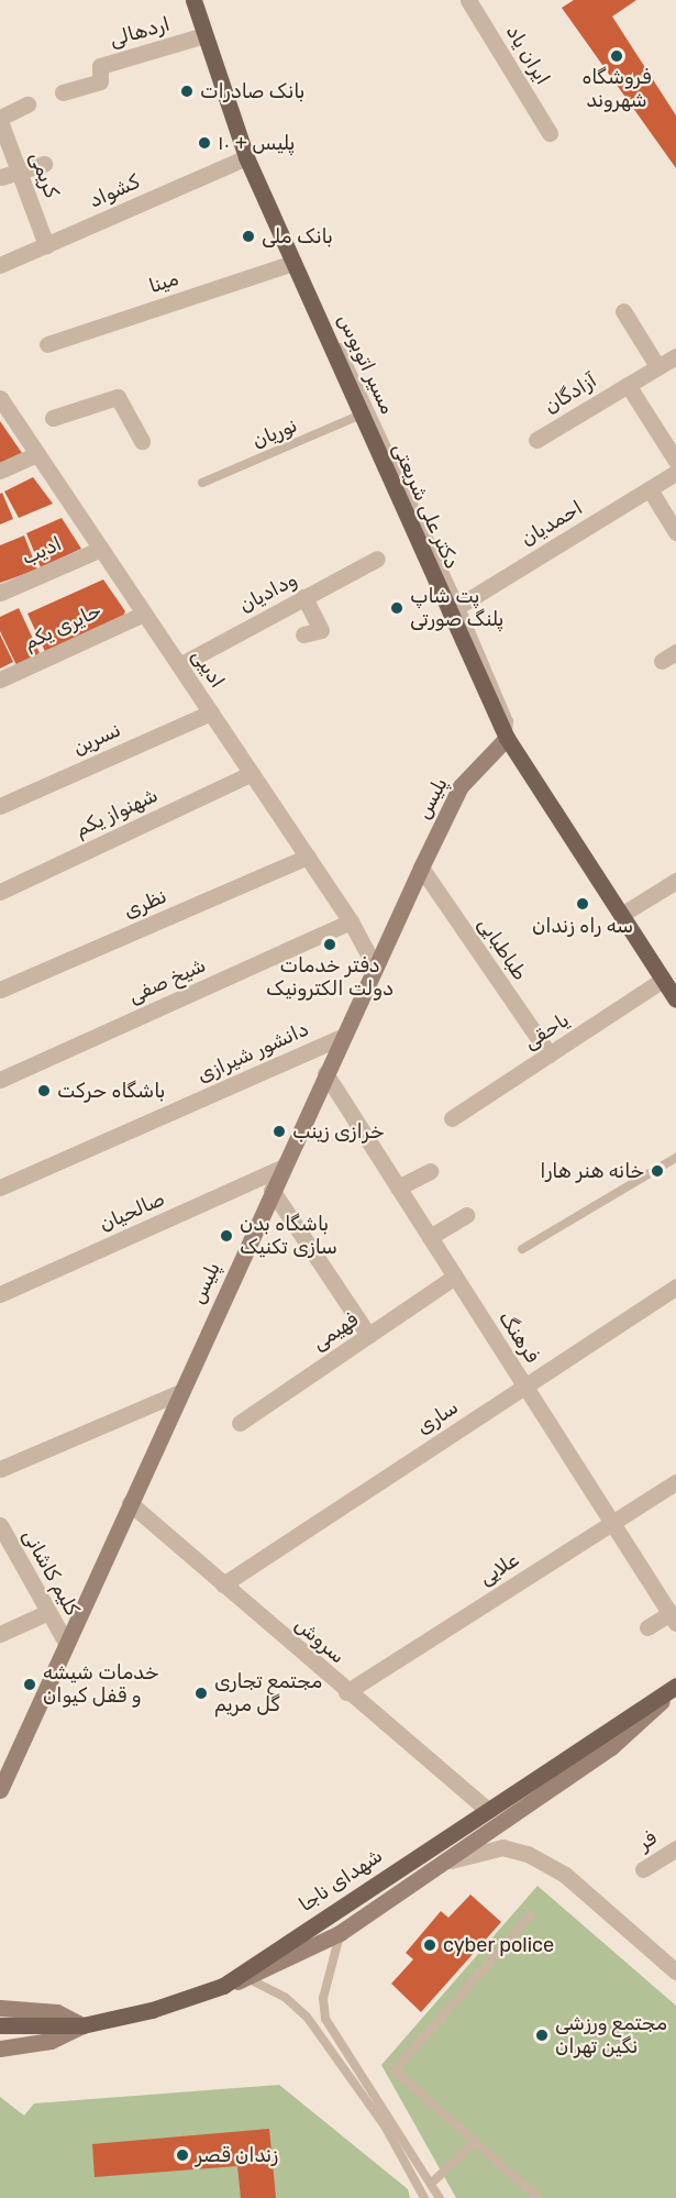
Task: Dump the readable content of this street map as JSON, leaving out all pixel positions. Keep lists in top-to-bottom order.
{
  "streets": {
    "main road": ["دکتر علی شریعتی", "پلیس", "شهدای ناجا"],
    "street": [
      "اردهالی",
      "ایران یاد",
      "کریمی",
      "کشواد",
      "مینا",
      "آزادگان",
      "احمدیان",
      "ادیب",
      "ودادیان",
      "حایری یکم",
      "ادیبی",
      "نسرین",
      "شهنواز یکم",
      "نظری",
      "طباطبایی",
      "شیخ صفی",
      "یاحقی",
      "دانشور شیرازی",
      "صالحیان",
      "فهیمی",
      "فرهنگ",
      "ساری",
      "علایی",
      "کلیم کاشانی",
      "سروش",
      "فر"
    ],
    "lane": ["مسیر اتوبوس", "نوریان"]
  },
  "crossings": [
    ["اردهالی", "دکتر علی شریعتی"],
    ["کریمی", "کشواد"],
    ["کشواد", "دکتر علی شریعتی"],
    ["مینا", "دکتر علی شریعتی"],
    ["مسیر اتوبوس", "دکتر علی شریعتی"],
    ["مسیر اتوبوس", "احمدیان"],
    ["نوریان", "دکتر علی شریعتی"],
    ["دکتر علی شریعتی", "احمدیان"],
    ["دکتر علی شریعتی", "پلیس"],
    ["دکتر علی شریعتی", "یاحقی"],
    ["ادیب", "ادیبی"],
    ["ودادیان", "ادیبی"],
    ["حایری یکم", "ادیبی"],
    ["ادیبی", "نسرین"],
    ["ادیبی", "پلیس"],
    ["ادیبی", "شهنواز یکم"],
    ["ادیبی", "نظری"],
    ["ادیبی", "شیخ صفی"],
    ["پلیس", "طباطبایی"],
    ["پلیس", "دانشور شیرازی"],
    ["پلیس", "صالحیان"],
    ["پلیس", "فرهنگ"],
    ["پلیس", "کلیم کاشانی"],
    ["پلیس", "سروش"],
    ["طباطبایی", "یاحقی"],
    ["فهیمی", "فرهنگ"],
    ["فرهنگ", "ساری"],
    ["فرهنگ", "علایی"],
    ["ساری", "سروش"],
    ["علایی", "سروش"],
    ["سروش", "شهدای ناجا"]
  ],
  "places": [
    "فروشگاه شهروند",
    "بانک صادرات",
    "پلیس + ۱۰",
    "بانک ملی",
    "پت شاپ پلنگ صورتی",
    "سه راه زندان",
    "دفتر خدمات دولت الکترونیک",
    "باشگاه حرکت",
    "خرازی زینب",
    "خانه هنر هارا",
    "باشگاه بدن سازی تکنیک",
    "خدمات شیشه و قفل کیوان",
    "مجتمع تجاری گل مریم",
    "cyber police",
    "مجتمع ورزشی نگین تهران",
    "زندان قصر"
  ]
}
